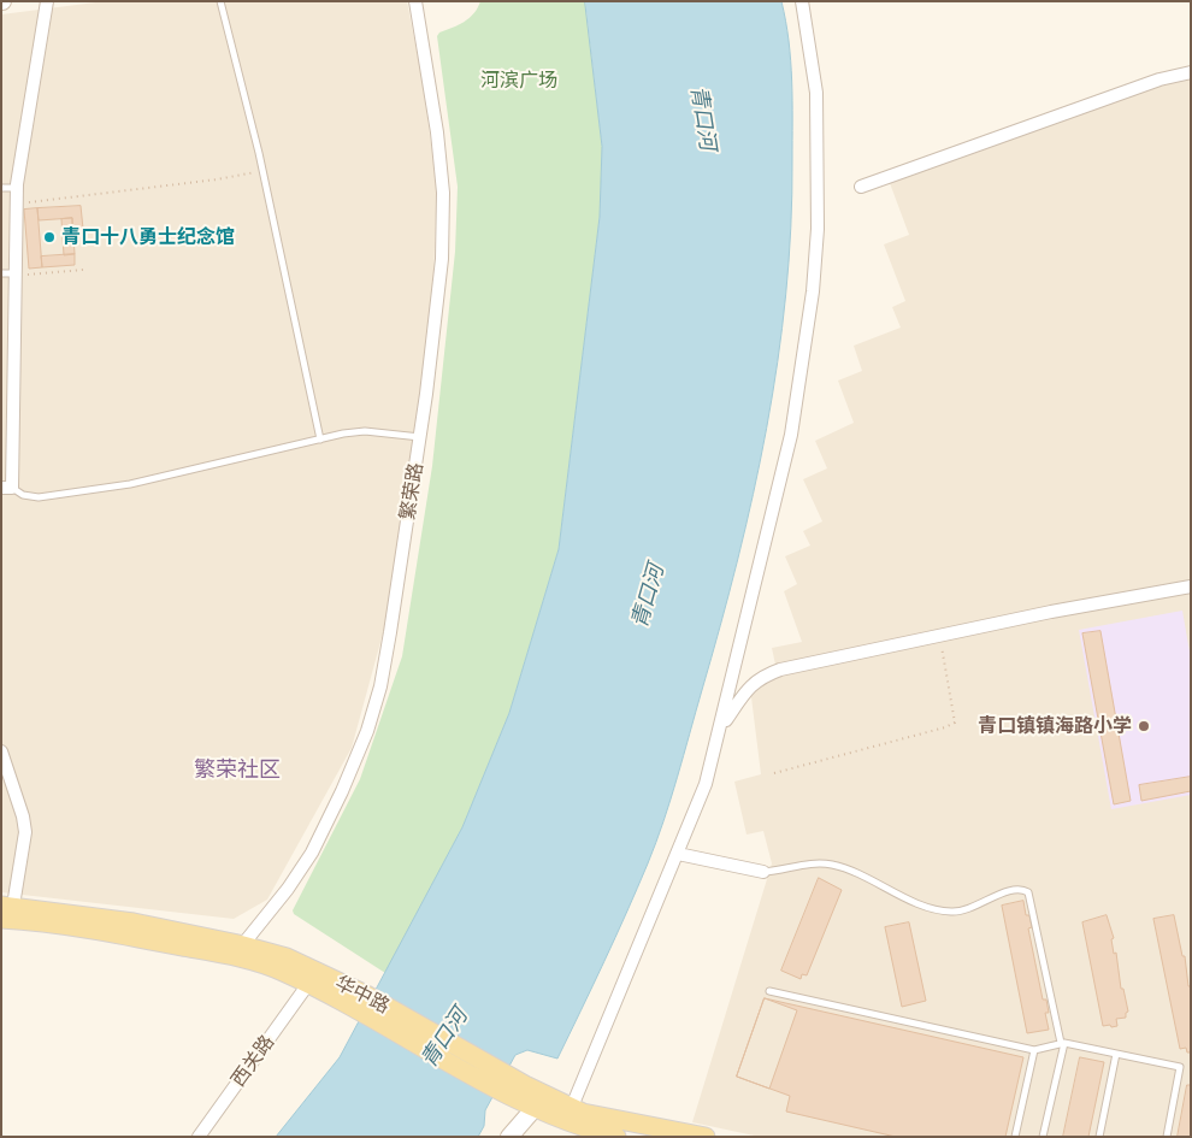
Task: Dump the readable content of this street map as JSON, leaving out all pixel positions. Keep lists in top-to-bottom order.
{
  "streets": {
    "main road": ["华中路"],
    "street": ["繁荣路", "西关路"]
  },
  "crossings": [
    ["繁荣路", "华中路"],
    ["华中路", "西关路"]
  ],
  "districts": ["繁荣社区"],
  "water": ["青口河"],
  "parks": ["河滨广场"],
  "places": ["青口十八勇士纪念馆", "青口镇镇海路小学"]
}
